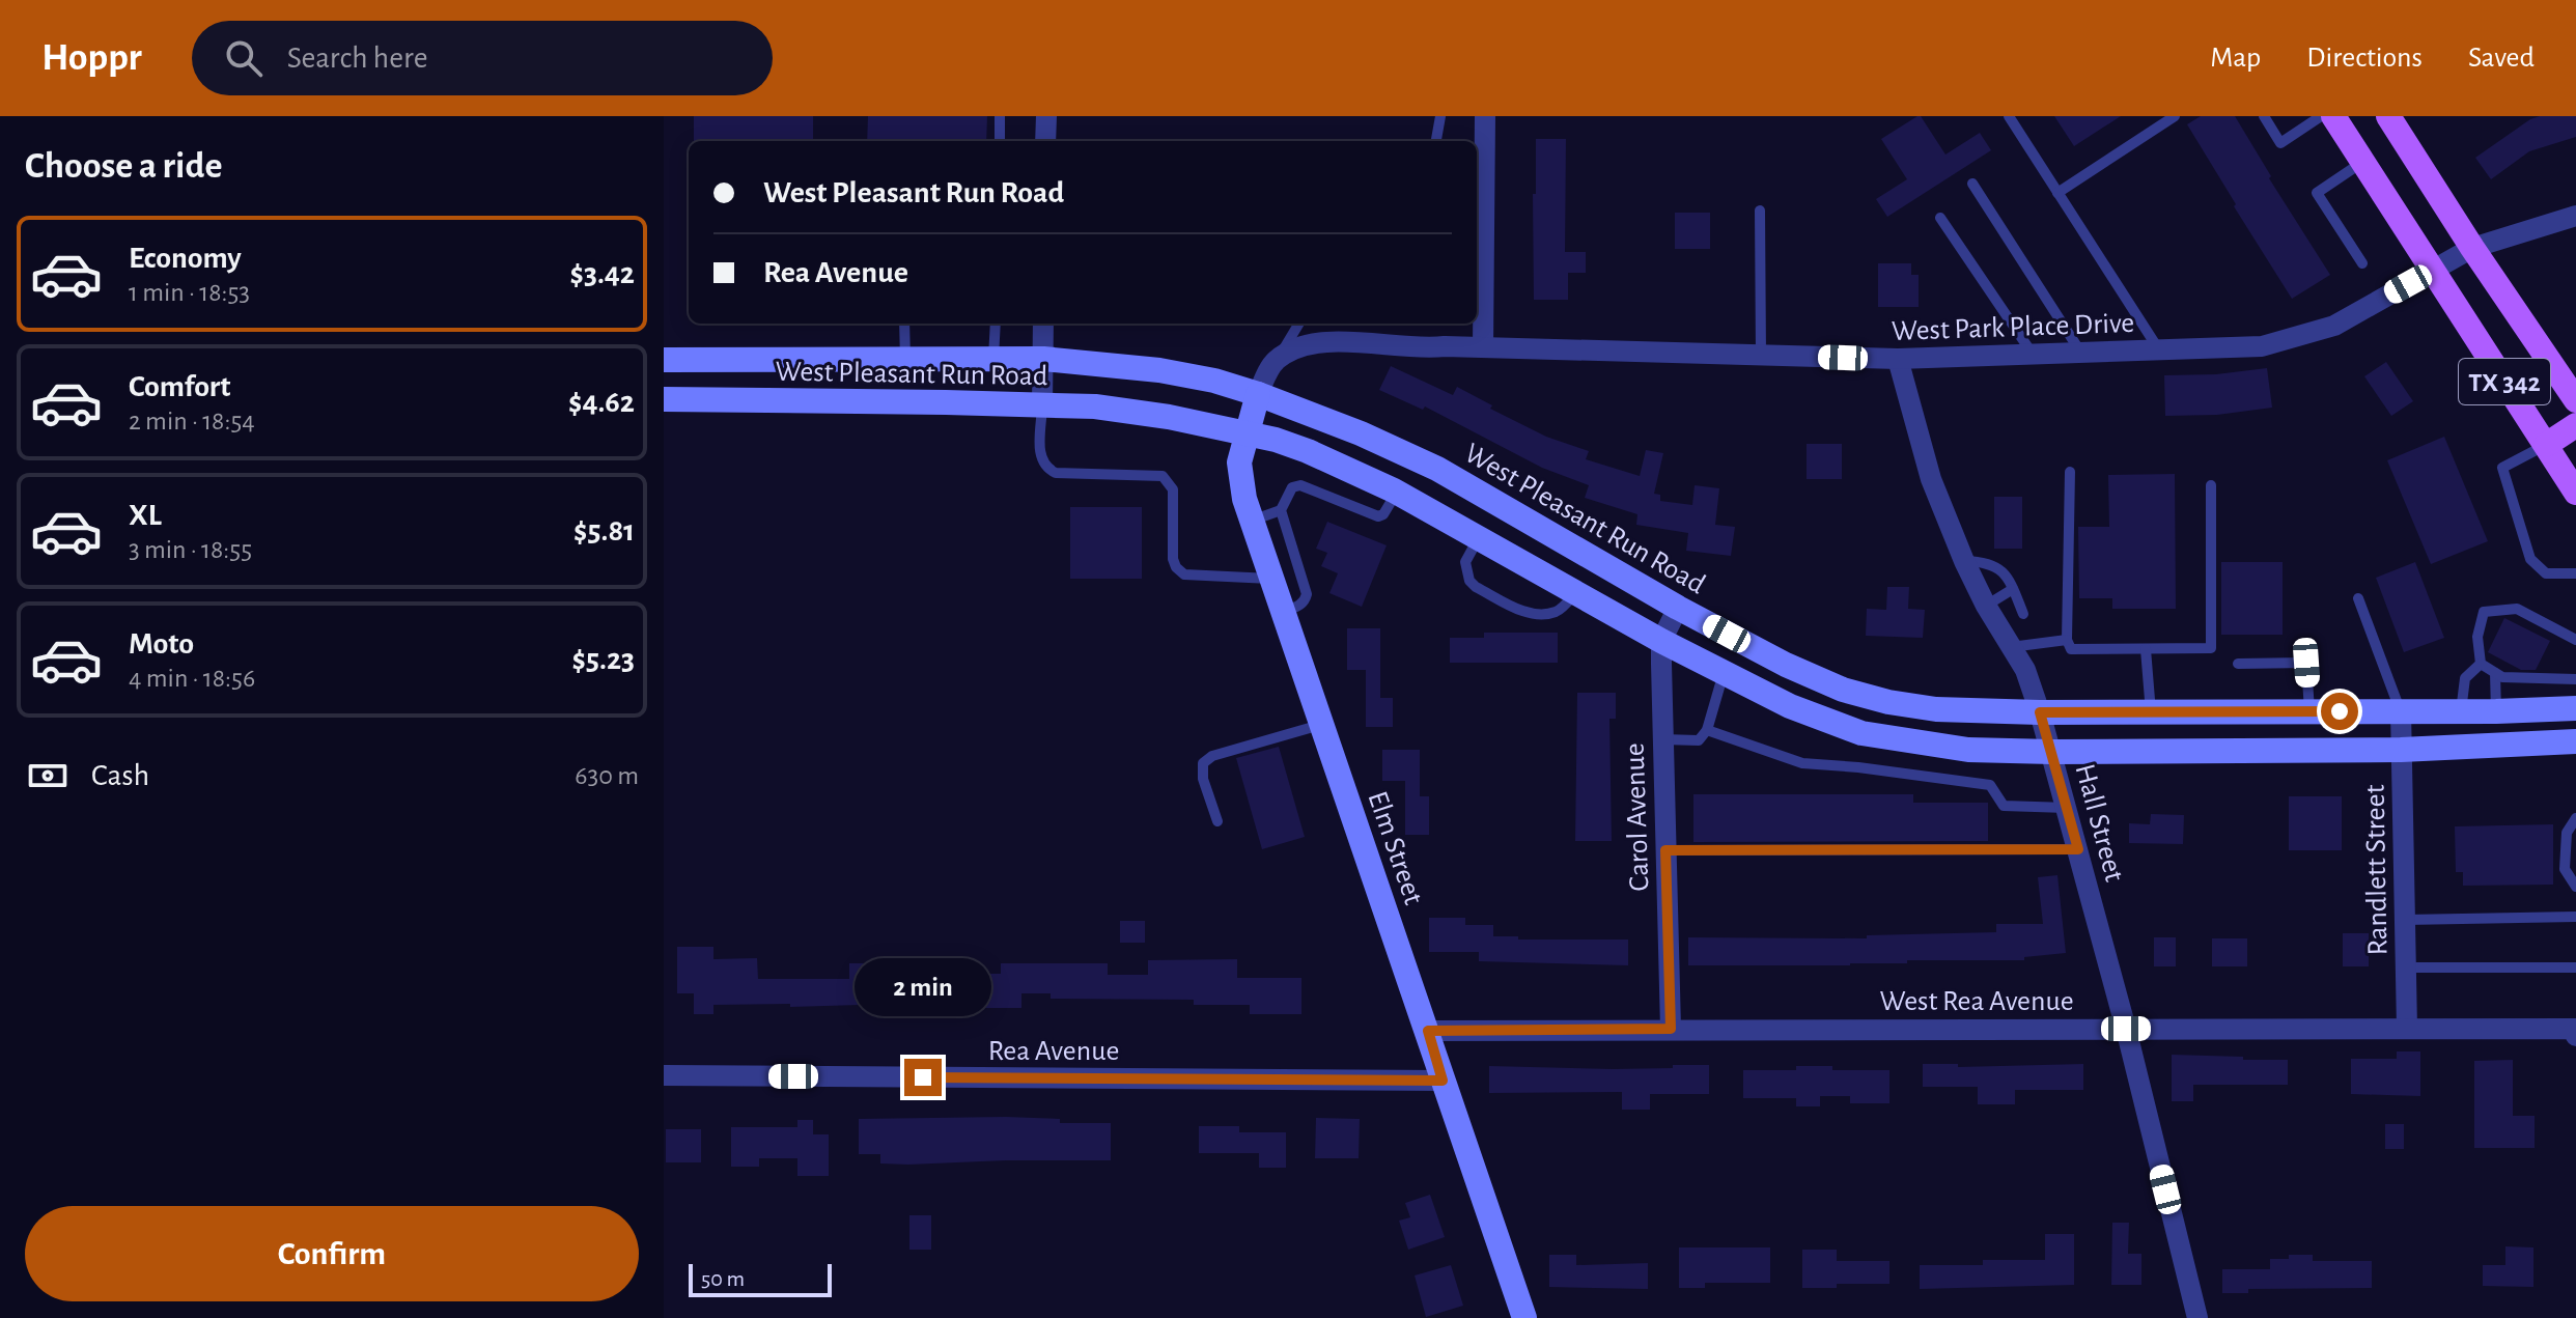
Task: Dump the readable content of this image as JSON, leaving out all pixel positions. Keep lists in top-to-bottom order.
{
  "streets": {
    "main road": ["West Pleasant Run Road", "TX 342", "Elm Street"],
    "street": [
      "West Park Place Drive",
      "Carol Avenue",
      "Hall Street",
      "Randlett Street",
      "West Rea Avenue",
      "Rea Avenue"
    ]
  },
  "crossings": [
    ["West Park Place Drive", "TX 342"],
    ["West Park Place Drive", "Hall Street"],
    ["West Pleasant Run Road", "Carol Avenue"],
    ["West Pleasant Run Road", "Hall Street"],
    ["West Pleasant Run Road", "Elm Street"],
    ["West Pleasant Run Road", "Randlett Street"],
    ["Carol Avenue", "West Rea Avenue"],
    ["Hall Street", "West Rea Avenue"],
    ["Elm Street", "West Rea Avenue"],
    ["Elm Street", "Rea Avenue"],
    ["Randlett Street", "West Rea Avenue"]
  ],
  "scale_bar": "50 m",
  "page": {
    "header": "Hoppr",
    "search": "Search here",
    "nav": ["Map", "Directions", "Saved"],
    "heading": "Choose a ride",
    "banner": ["West Pleasant Run Road", "Rea Avenue"],
    "list": [
      {
        "name": "Economy",
        "note": "1 min · 18:53",
        "value": "$3.42"
      },
      {
        "name": "Comfort",
        "note": "2 min · 18:54",
        "value": "$4.62"
      },
      {
        "name": "XL",
        "note": "3 min · 18:55",
        "value": "$5.81"
      },
      {
        "name": "Moto",
        "note": "4 min · 18:56",
        "value": "$5.23"
      }
    ],
    "pay": ["Cash", "630 m"],
    "bubble": "2 min",
    "buttons": "Confirm",
    "scale": "50 m"
  }
}
